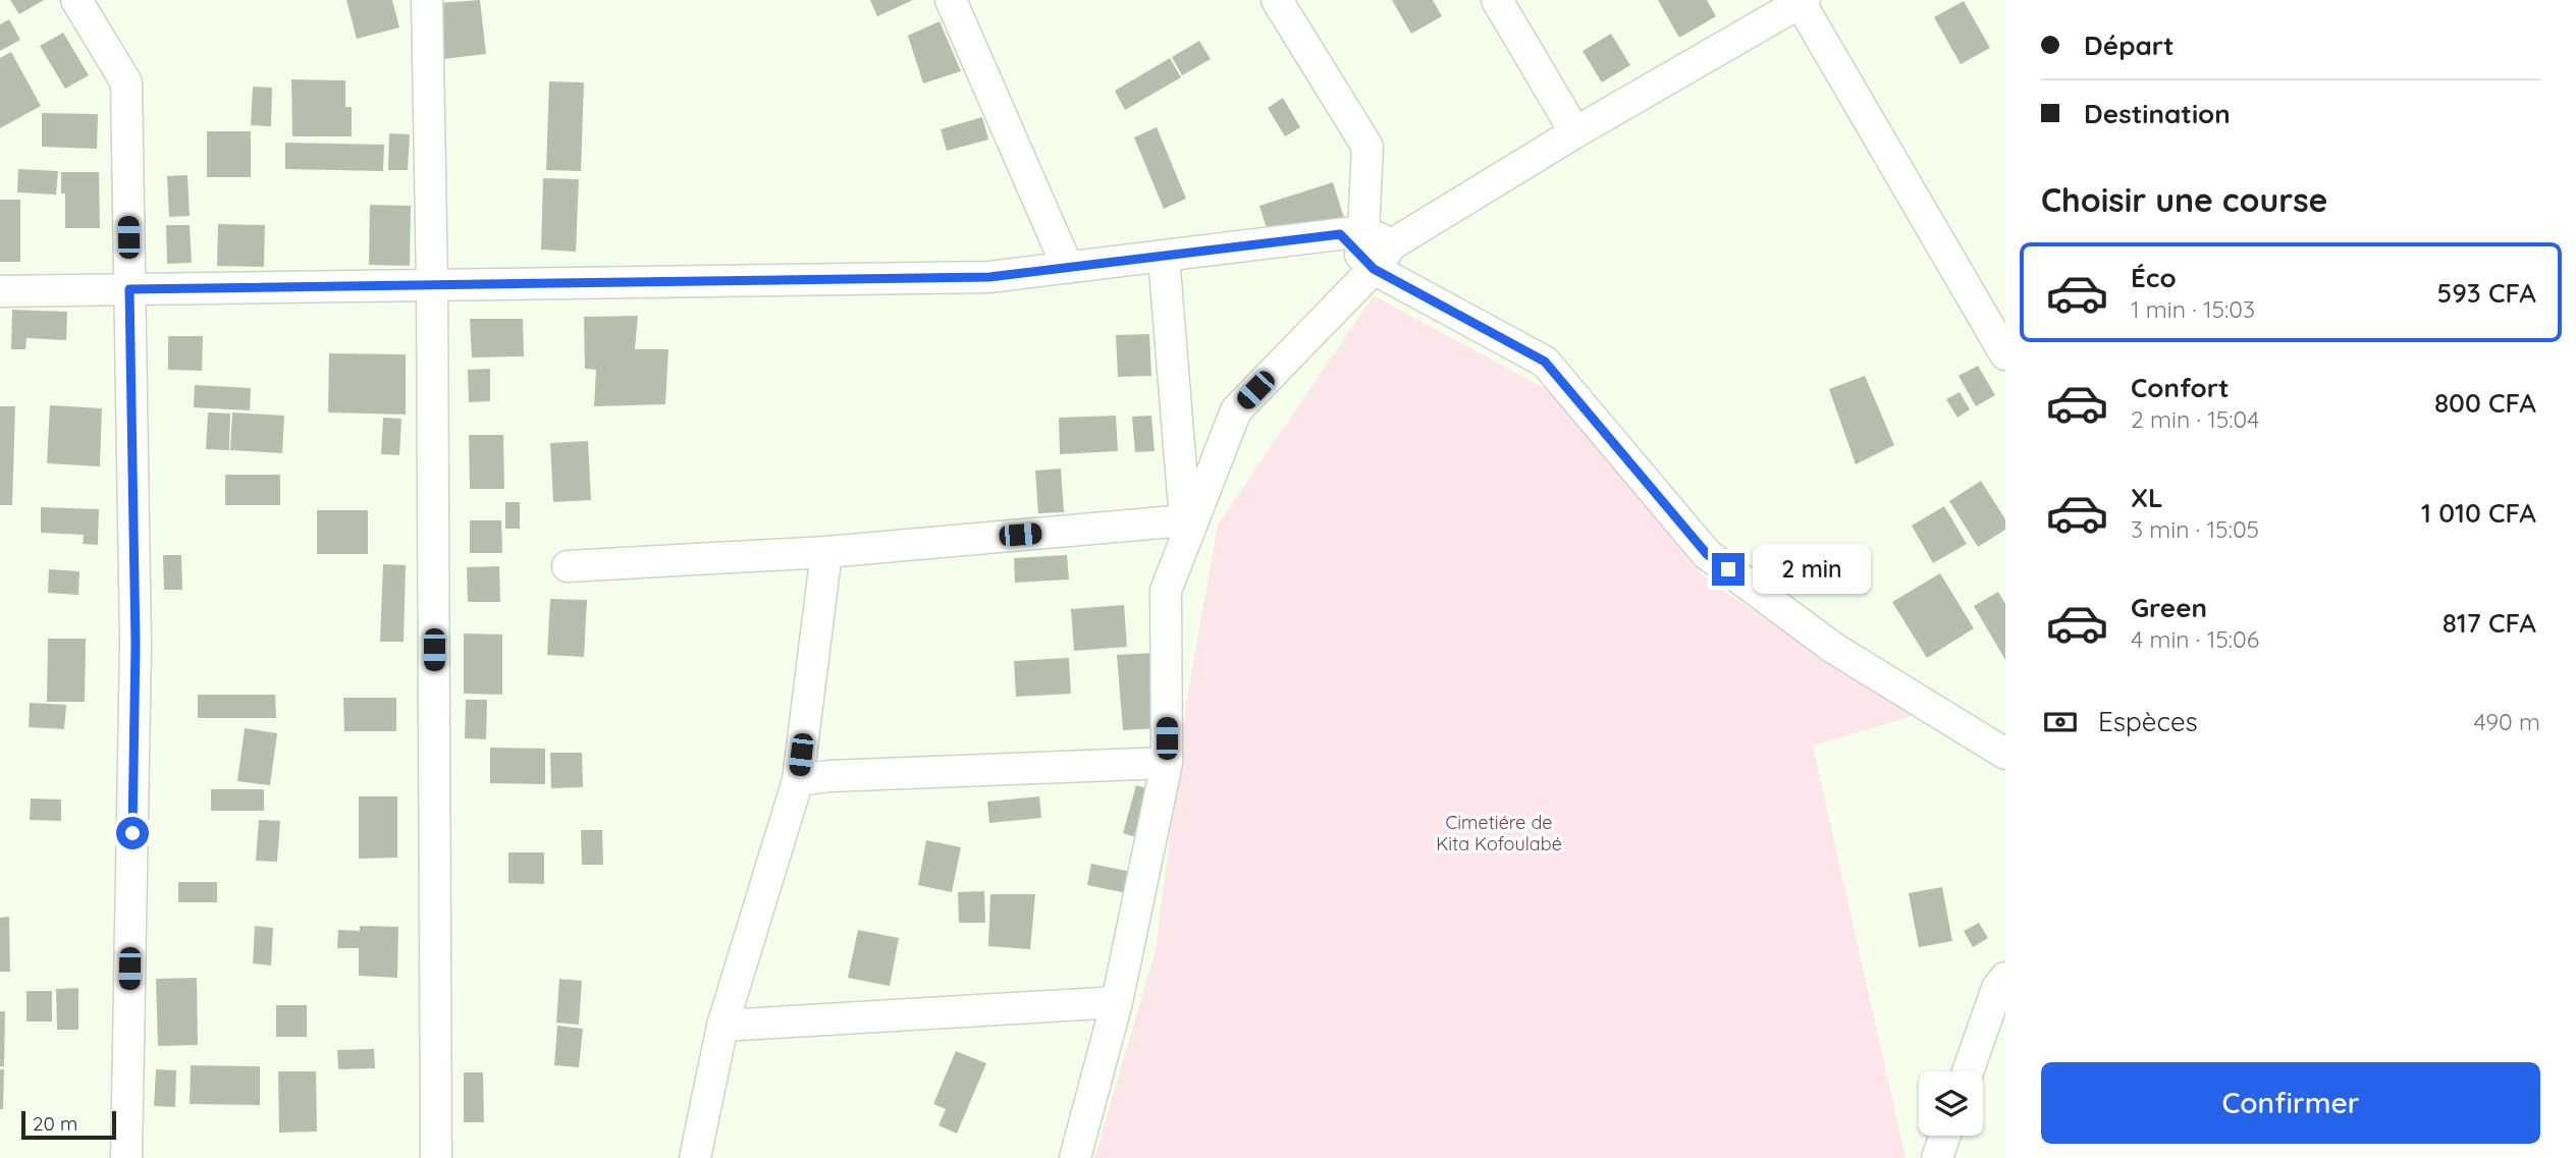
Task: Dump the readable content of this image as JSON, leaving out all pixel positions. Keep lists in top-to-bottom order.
{
  "parks": ["Cimetiére de Kita Kofoulabé"],
  "scale_bar": "20 m",
  "page": {
    "banner": ["Départ", "Destination"],
    "heading": "Choisir une course",
    "list": [
      {
        "name": "Éco",
        "note": "1 min · 15:03",
        "value": "593 CFA"
      },
      {
        "name": "Confort",
        "note": "2 min · 15:04",
        "value": "800 CFA"
      },
      {
        "name": "XL",
        "note": "3 min · 15:05",
        "value": "1 010 CFA"
      },
      {
        "name": "Green",
        "note": "4 min · 15:06",
        "value": "817 CFA"
      }
    ],
    "bubble": "2 min",
    "pay": ["Espèces", "490 m"],
    "buttons": "Confirmer",
    "scale": "20 m"
  }
}
